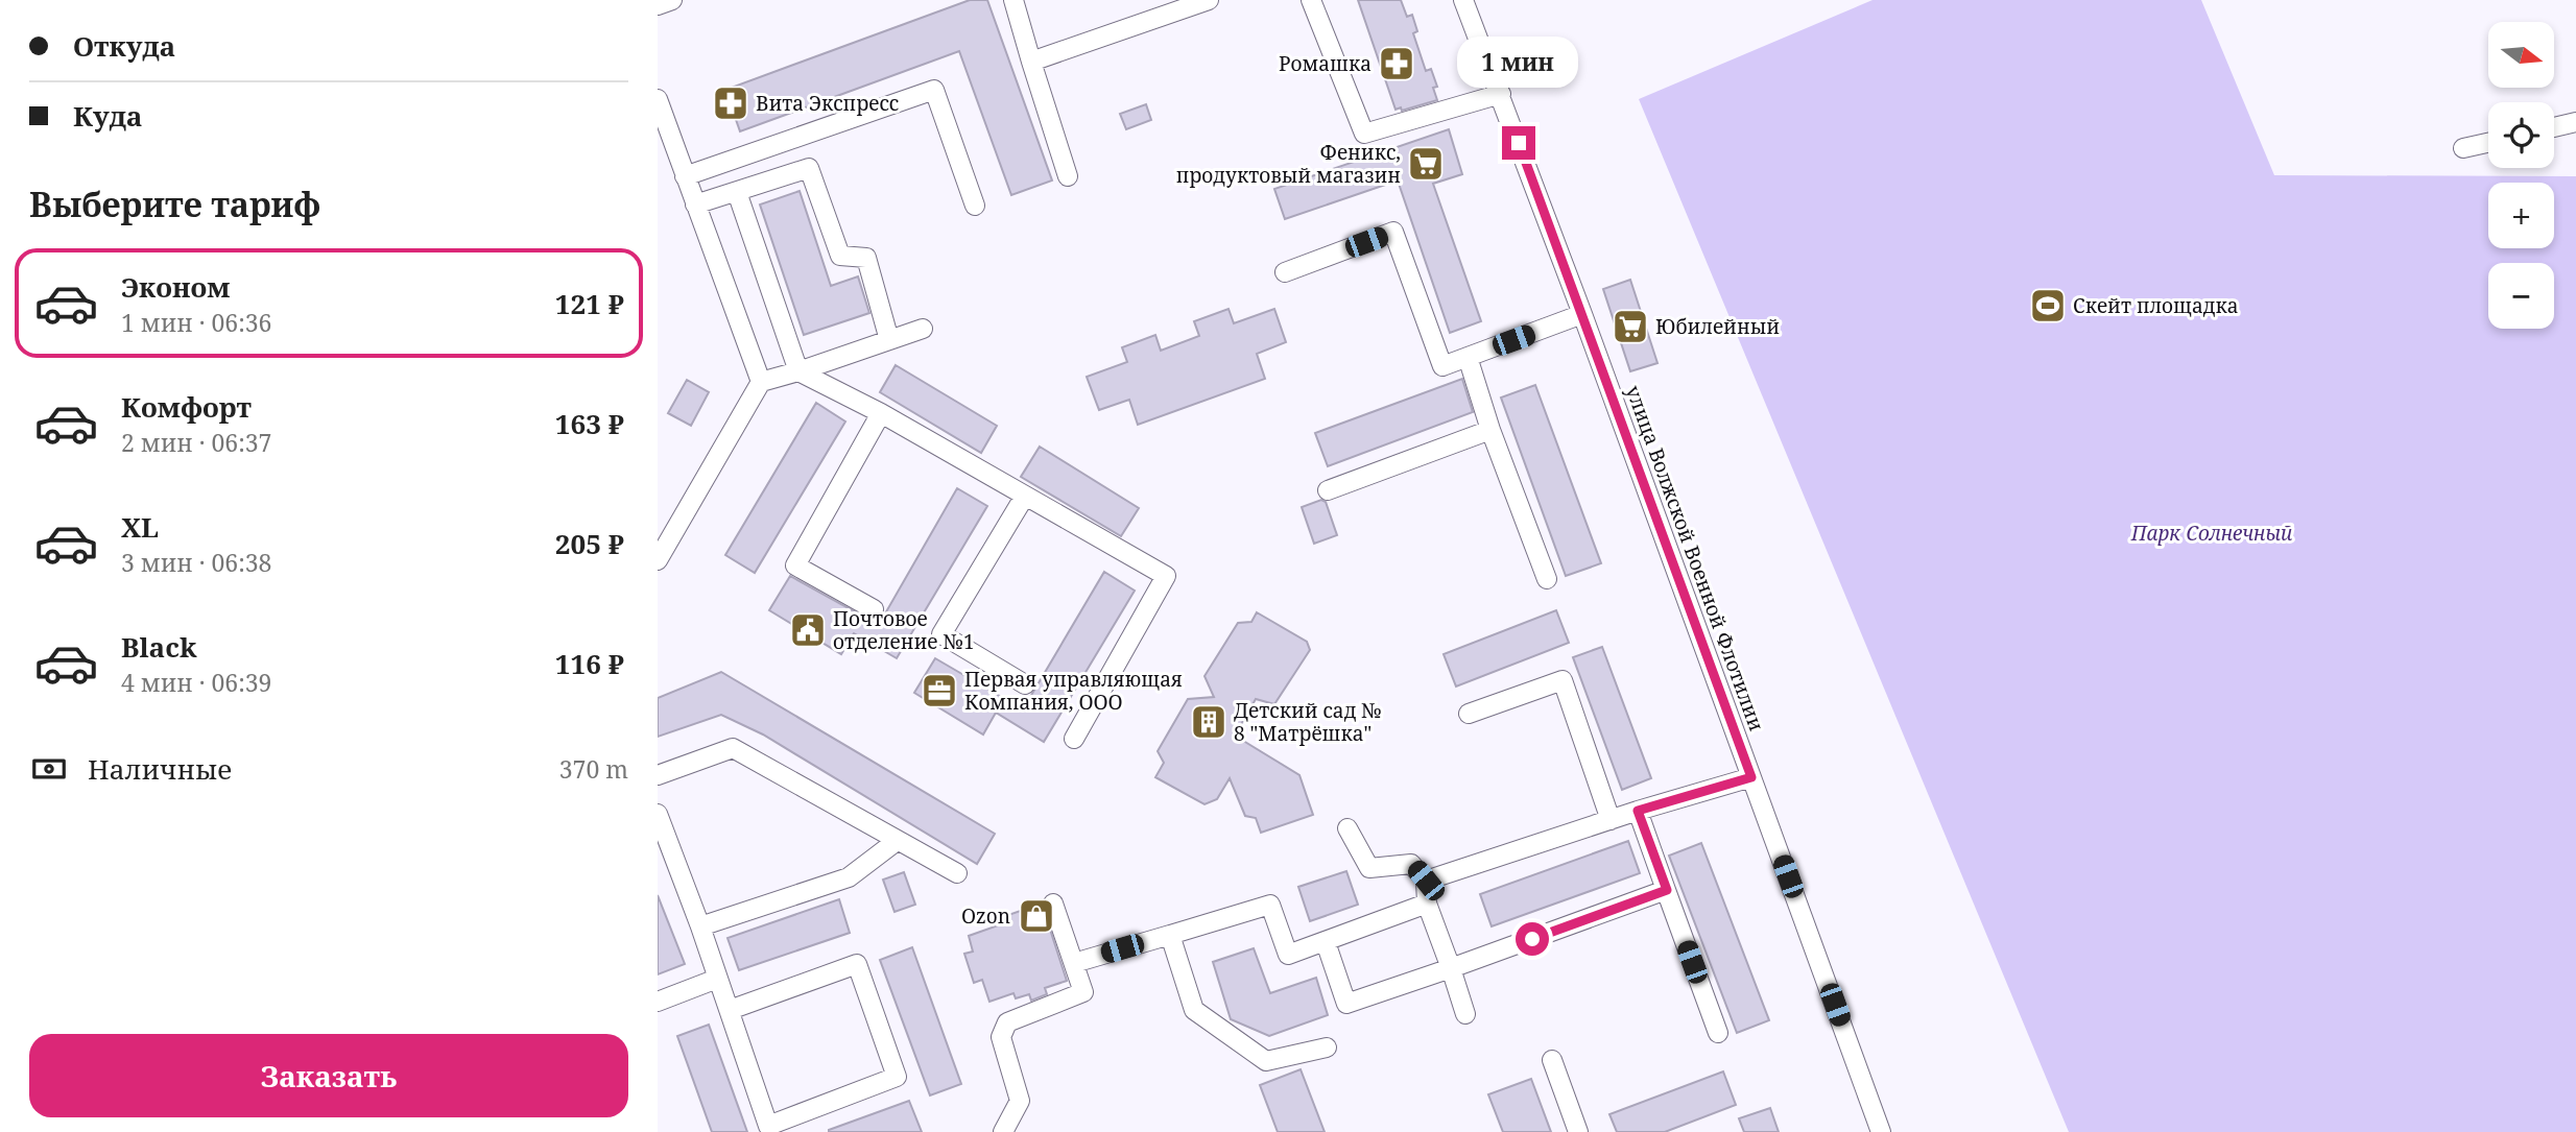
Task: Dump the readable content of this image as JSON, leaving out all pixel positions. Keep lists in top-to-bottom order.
{
  "streets": {
    "street": ["улица Волжской Военной Флотилии"]
  },
  "parks": ["Парк Солнечный"],
  "places": {
    "pharmacy": ["Ромашка", "Вита Экспресс"],
    "supermarket": ["Феникс, продуктовый магазин", "Юбилейный"],
    "sports": ["Скейт площадка"],
    "public building": ["Почтовое отделение №1"],
    "office": ["Первая управляющая Компания, ООО"],
    "building": ["Детский сад № 8 \"Матрёшка\""],
    "shop": ["Ozon"]
  },
  "north": "right",
  "page": {
    "banner": ["Откуда", "Куда"],
    "map_buttons": ["+", "−"],
    "bubble": "1 мин",
    "heading": "Выберите тариф",
    "list": [
      {
        "name": "Эконом",
        "note": "1 мин · 06:36",
        "value": "121 ₽"
      },
      {
        "name": "Комфорт",
        "note": "2 мин · 06:37",
        "value": "163 ₽"
      },
      {
        "name": "XL",
        "note": "3 мин · 06:38",
        "value": "205 ₽"
      },
      {
        "name": "Black",
        "note": "4 мин · 06:39",
        "value": "116 ₽"
      }
    ],
    "pay": ["Наличные", "370 m"],
    "buttons": "Заказать"
  }
}
